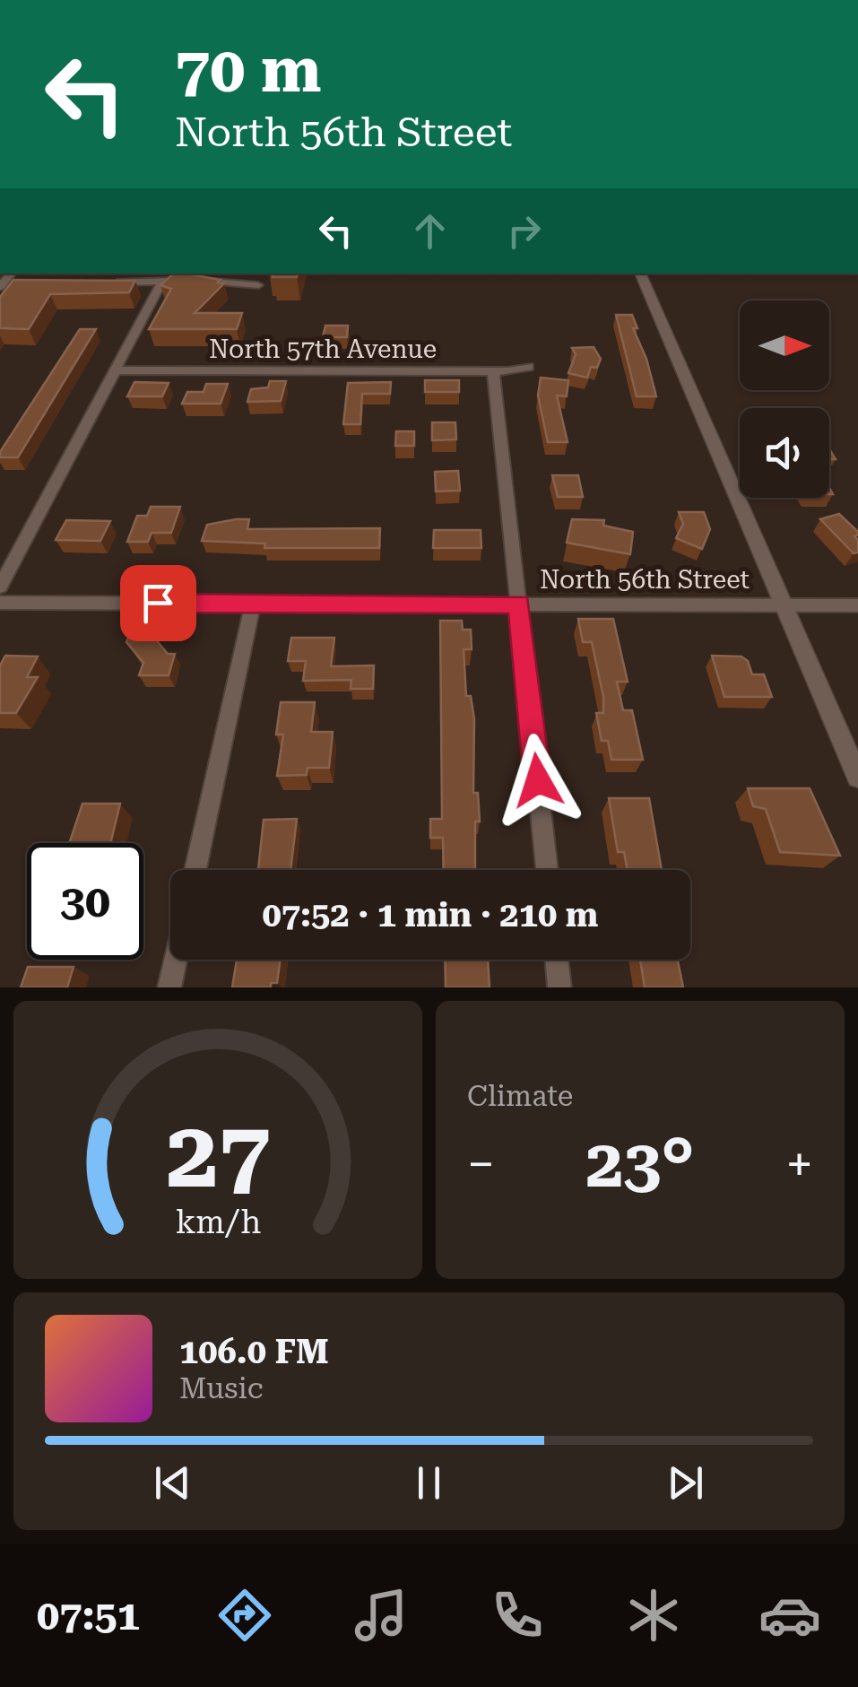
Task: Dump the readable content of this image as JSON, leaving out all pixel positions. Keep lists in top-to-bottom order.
{
  "streets": {
    "street": ["North 57th Avenue", "North 56th Street"]
  },
  "north": "right",
  "page": {
    "turn": ["70 m", "North 56th Street"],
    "limit": "30",
    "trip": "07:52 · 1 min · 210 m",
    "tile": "Climate",
    "heat": ["−", "23°", "+"],
    "song": ["106.0 FM", "Music"],
    "tabs": "07:51",
    "gauge": ["27", "km/h"]
  }
}
